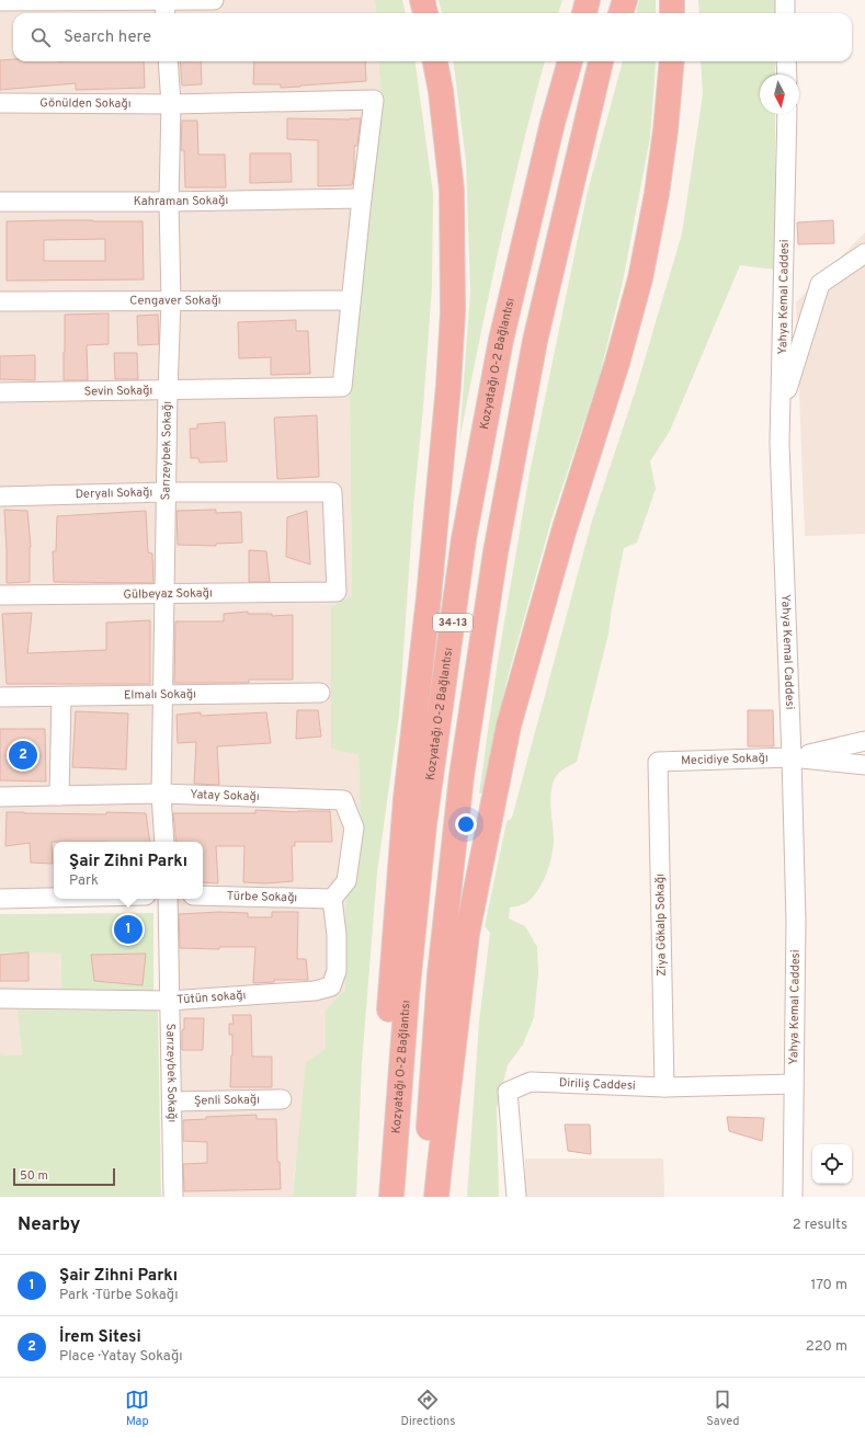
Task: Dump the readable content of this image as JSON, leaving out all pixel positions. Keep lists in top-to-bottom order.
{
  "streets": {
    "highway": ["Kozyatağı O-2 Bağlantısı", "34-13"],
    "street": [
      "Gönülden Sokağı",
      "Kahraman Sokağı",
      "Yahya Kemal Caddesi",
      "Cengaver Sokağı",
      "Sevin Sokağı",
      "Sarızeybek Sokağı",
      "Deryalı Sokağı",
      "Gülbeyaz Sokağı",
      "Elmalı Sokağı",
      "Mecidiye Sokağı",
      "Yatay Sokağı",
      "Türbe Sokağı",
      "Ziya Gökalp Sokağı",
      "Tütün sokağı",
      "Diriliş Caddesi",
      "Şenli Sokağı"
    ]
  },
  "crossings": [
    ["Gönülden Sokağı", "Kahraman Sokağı"],
    ["Gönülden Sokağı", "Sarızeybek Sokağı"],
    ["Kahraman Sokağı", "Sarızeybek Sokağı"],
    ["Yahya Kemal Caddesi", "Mecidiye Sokağı"],
    ["Yahya Kemal Caddesi", "Diriliş Caddesi"],
    ["Cengaver Sokağı", "Sevin Sokağı"],
    ["Cengaver Sokağı", "Sarızeybek Sokağı"],
    ["Sevin Sokağı", "Sarızeybek Sokağı"],
    ["Sarızeybek Sokağı", "Deryalı Sokağı"],
    ["Sarızeybek Sokağı", "Gülbeyaz Sokağı"],
    ["Sarızeybek Sokağı", "Elmalı Sokağı"],
    ["Sarızeybek Sokağı", "Yatay Sokağı"],
    ["Sarızeybek Sokağı", "Tütün sokağı"],
    ["Sarızeybek Sokağı", "Şenli Sokağı"],
    ["Deryalı Sokağı", "Gülbeyaz Sokağı"],
    ["Mecidiye Sokağı", "Ziya Gökalp Sokağı"],
    ["Yatay Sokağı", "Türbe Sokağı"],
    ["Yatay Sokağı", "Tütün sokağı"],
    ["Türbe Sokağı", "Tütün sokağı"],
    ["Ziya Gökalp Sokağı", "Diriliş Caddesi"]
  ],
  "scale_bar": "50 m",
  "north": "bottom",
  "page": {
    "search": "Search here",
    "pins": ["2", "1"],
    "popup": ["Şair Zihni Parkı", "Park"],
    "scale": "50 m",
    "heading": ["Nearby", "2 results"],
    "list": [
      {
        "mark": "1",
        "name": "Şair Zihni Parkı",
        "note": "Park · Türbe Sokağı",
        "value": "170 m"
      },
      {
        "mark": "2",
        "name": "İrem Sitesi",
        "note": "Place · Yatay Sokağı",
        "value": "220 m"
      }
    ],
    "nav": ["Map", "Directions", "Saved"]
  }
}
